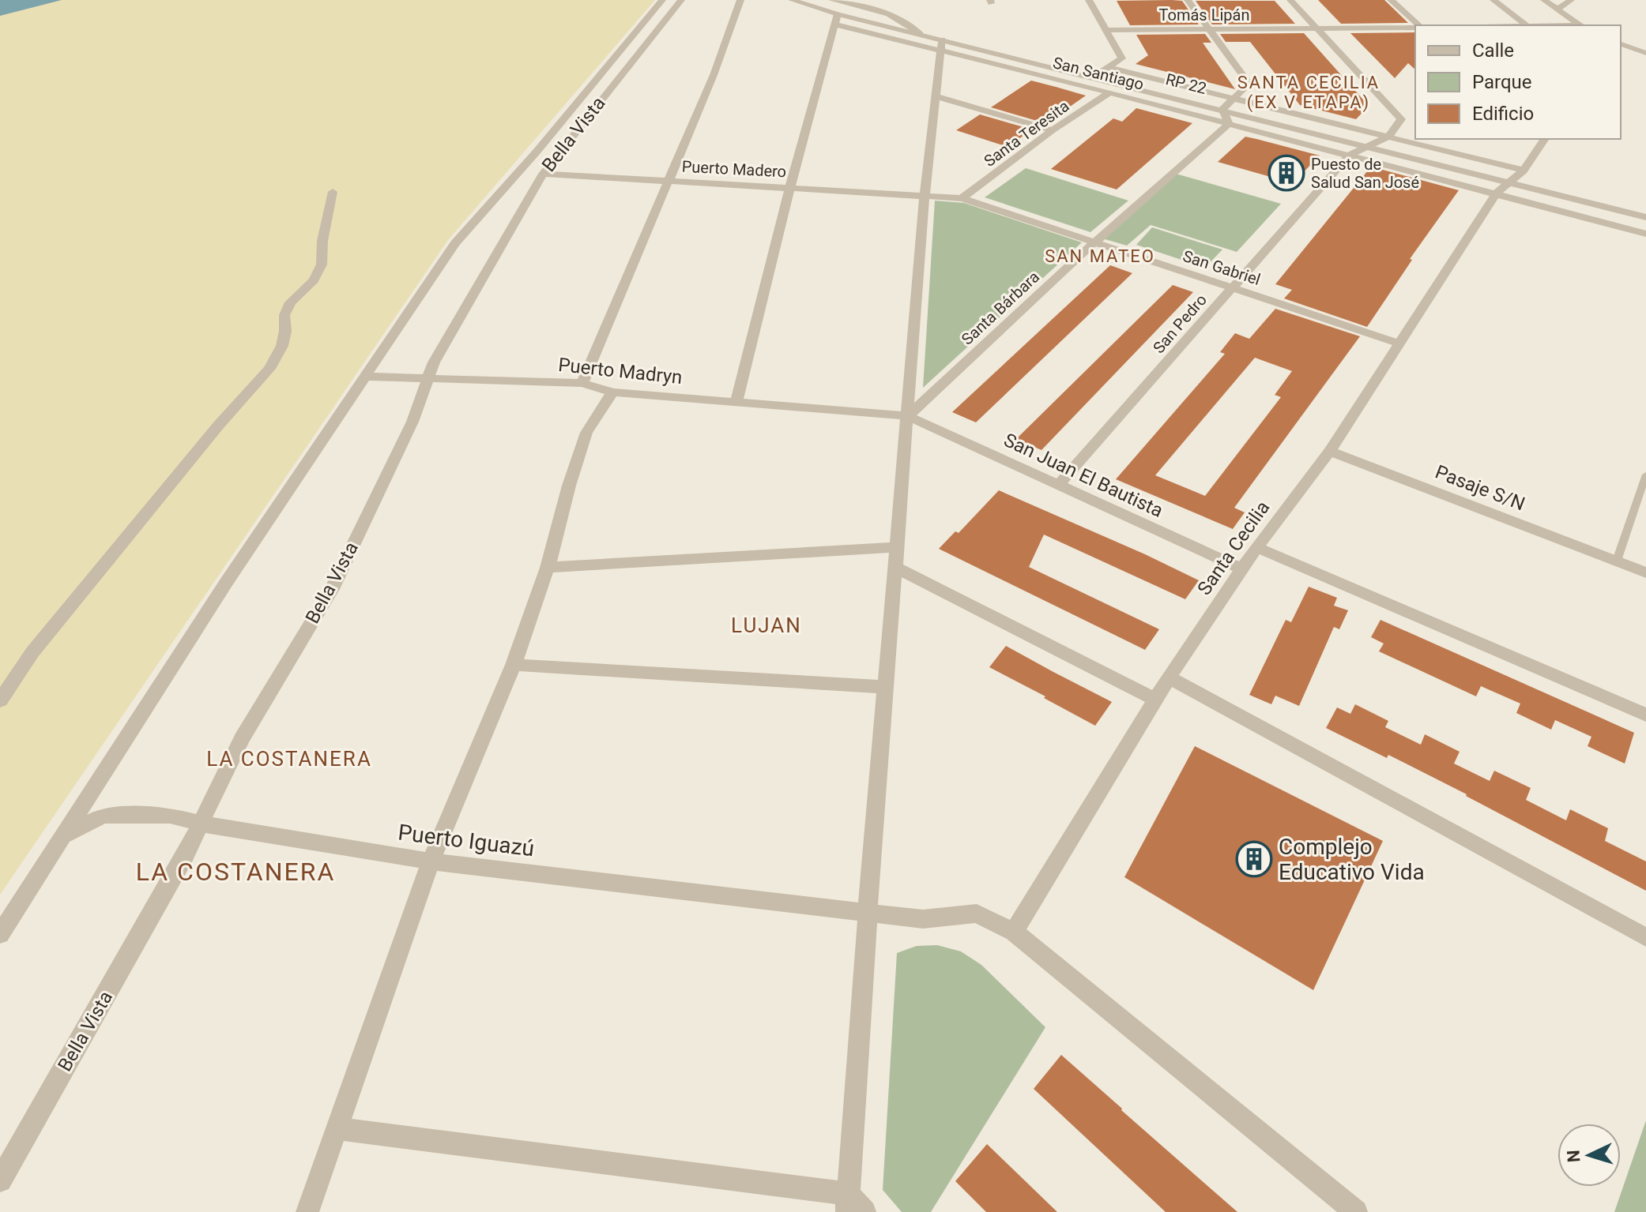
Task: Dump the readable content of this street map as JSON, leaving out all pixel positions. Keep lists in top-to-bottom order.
{
  "streets": {
    "street": [
      "Tomás Lipán",
      "San Santiago",
      "RP 22",
      "Santa Teresita",
      "Bella Vista",
      "Puerto Madero",
      "San Gabriel",
      "Santa Bárbara",
      "San Pedro",
      "Puerto Madryn",
      "San Juan El Bautista",
      "Pasaje S/N",
      "Santa Cecilia",
      "Puerto Iguazú"
    ]
  },
  "crossings": [
    ["San Santiago", "RP 22"],
    ["San Santiago", "Santa Teresita"],
    ["San Santiago", "Santa Bárbara"],
    ["San Santiago", "San Pedro"],
    ["San Santiago", "Santa Cecilia"],
    ["RP 22", "Santa Cecilia"],
    ["Santa Teresita", "Puerto Madero"],
    ["Santa Teresita", "San Gabriel"],
    ["Bella Vista", "Puerto Madero"],
    ["Bella Vista", "Puerto Madryn"],
    ["Bella Vista", "Puerto Iguazú"],
    ["Puerto Madero", "San Gabriel"],
    ["San Gabriel", "Santa Bárbara"],
    ["San Gabriel", "San Pedro"],
    ["San Gabriel", "Santa Cecilia"],
    ["Santa Bárbara", "Puerto Madryn"],
    ["Santa Bárbara", "San Juan El Bautista"],
    ["San Pedro", "San Juan El Bautista"],
    ["Puerto Madryn", "San Juan El Bautista"],
    ["San Juan El Bautista", "Santa Cecilia"],
    ["Pasaje S/N", "Santa Cecilia"],
    ["Santa Cecilia", "Puerto Iguazú"]
  ],
  "districts": [
    "SANTA CECILIA (EX V ETAPA)",
    "SAN MATEO",
    "LUJAN",
    "LA COSTANERA",
    "LA COSTANERA"
  ],
  "places": {
    "building": ["Puesto de Salud San José", "Complejo Educativo Vida"]
  },
  "legend": ["Calle", "Parque", "Edificio"],
  "north": "left"
}
